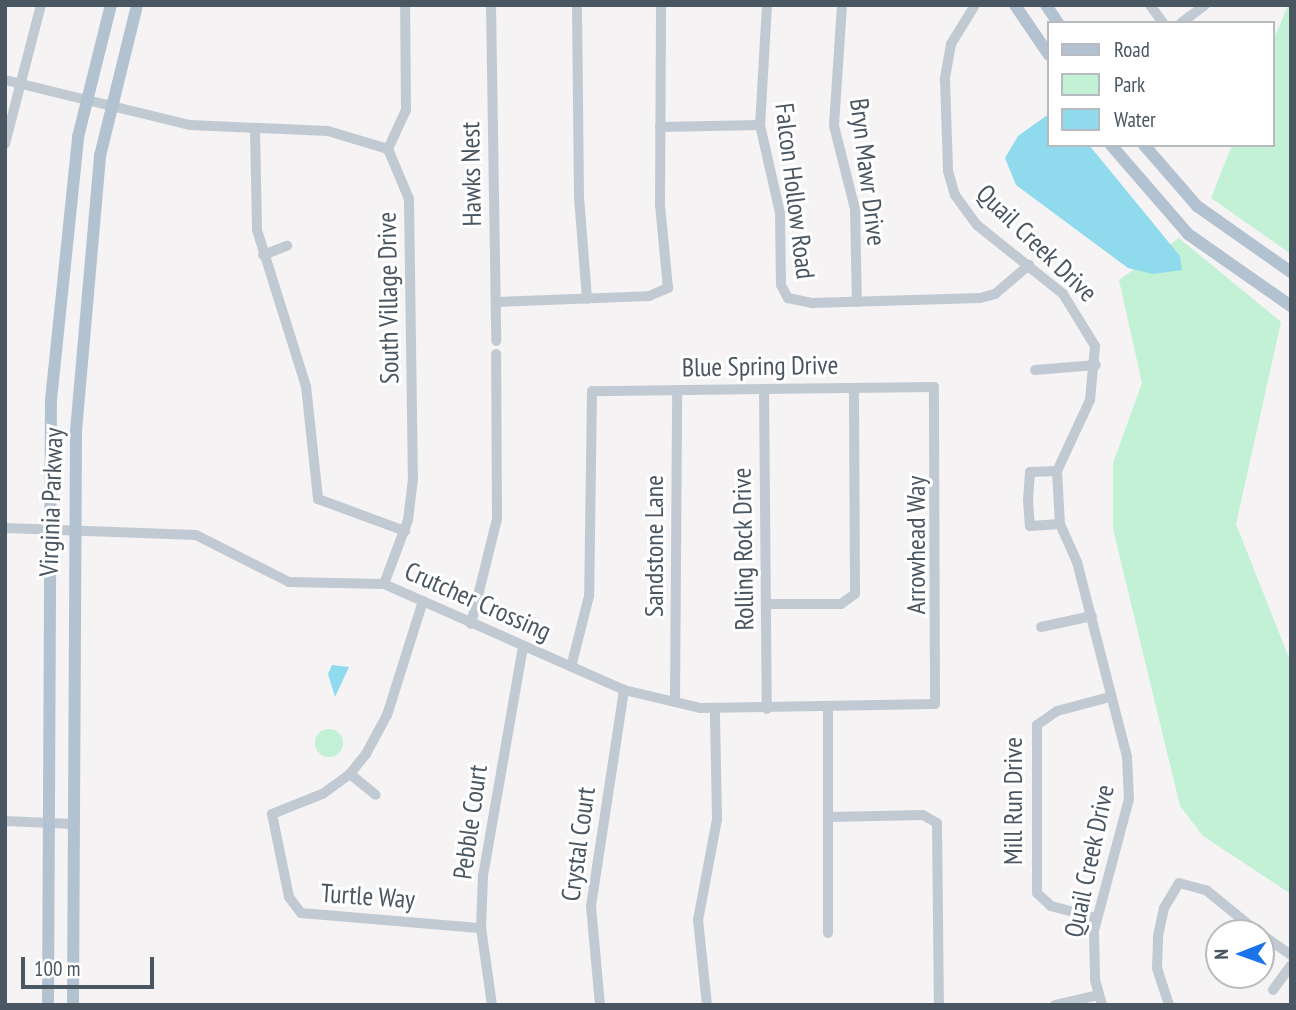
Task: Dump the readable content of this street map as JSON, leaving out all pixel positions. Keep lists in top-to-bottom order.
{
  "streets": {
    "main road": ["Virginia Parkway"],
    "street": [
      "Bryn Mawr Drive",
      "Hawks Nest",
      "Falcon Hollow Road",
      "Quail Creek Drive",
      "South Village Drive",
      "Blue Spring Drive",
      "Arrowhead Way",
      "Sandstone Lane",
      "Rolling Rock Drive",
      "Crutcher Crossing",
      "Mill Run Drive",
      "Pebble Court",
      "Crystal Court",
      "Turtle Way"
    ]
  },
  "crossings": [
    ["Bryn Mawr Drive", "Falcon Hollow Road"],
    ["Quail Creek Drive", "Mill Run Drive"],
    ["South Village Drive", "Crutcher Crossing"],
    ["Blue Spring Drive", "Arrowhead Way"],
    ["Blue Spring Drive", "Sandstone Lane"],
    ["Blue Spring Drive", "Rolling Rock Drive"],
    ["Blue Spring Drive", "Crutcher Crossing"],
    ["Virginia Parkway", "Crutcher Crossing"],
    ["Arrowhead Way", "Crutcher Crossing"],
    ["Sandstone Lane", "Crutcher Crossing"],
    ["Rolling Rock Drive", "Crutcher Crossing"],
    ["Crutcher Crossing", "Pebble Court"],
    ["Crutcher Crossing", "Crystal Court"],
    ["Pebble Court", "Turtle Way"]
  ],
  "legend": ["Road", "Park", "Water"],
  "scale_bar": "100 m",
  "north": "left"
}
